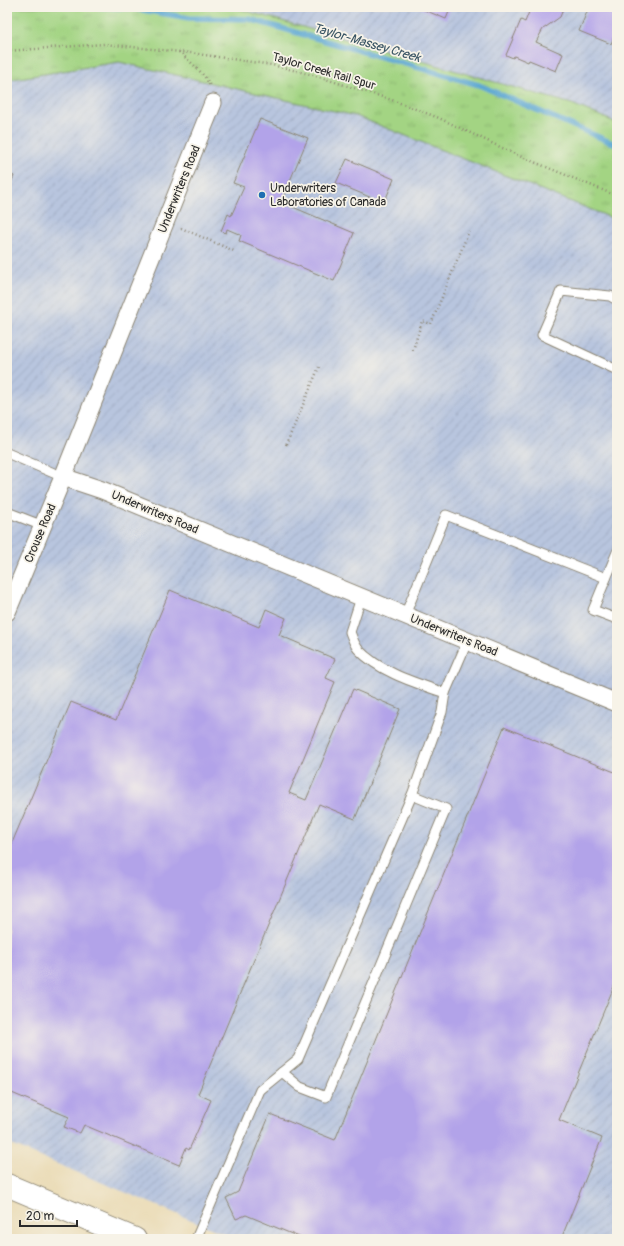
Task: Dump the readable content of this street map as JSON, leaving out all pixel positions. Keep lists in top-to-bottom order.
{
  "streets": {
    "street": ["Underwriters Road", "Crouse Road"],
    "path": ["Taylor Creek Rail Spur"]
  },
  "crossings": [
    ["Underwriters Road", "Crouse Road"]
  ],
  "water": ["Taylor-Massey Creek"],
  "places": ["Underwriters Laboratories of Canada"],
  "scale_bar": "20 m"
}
